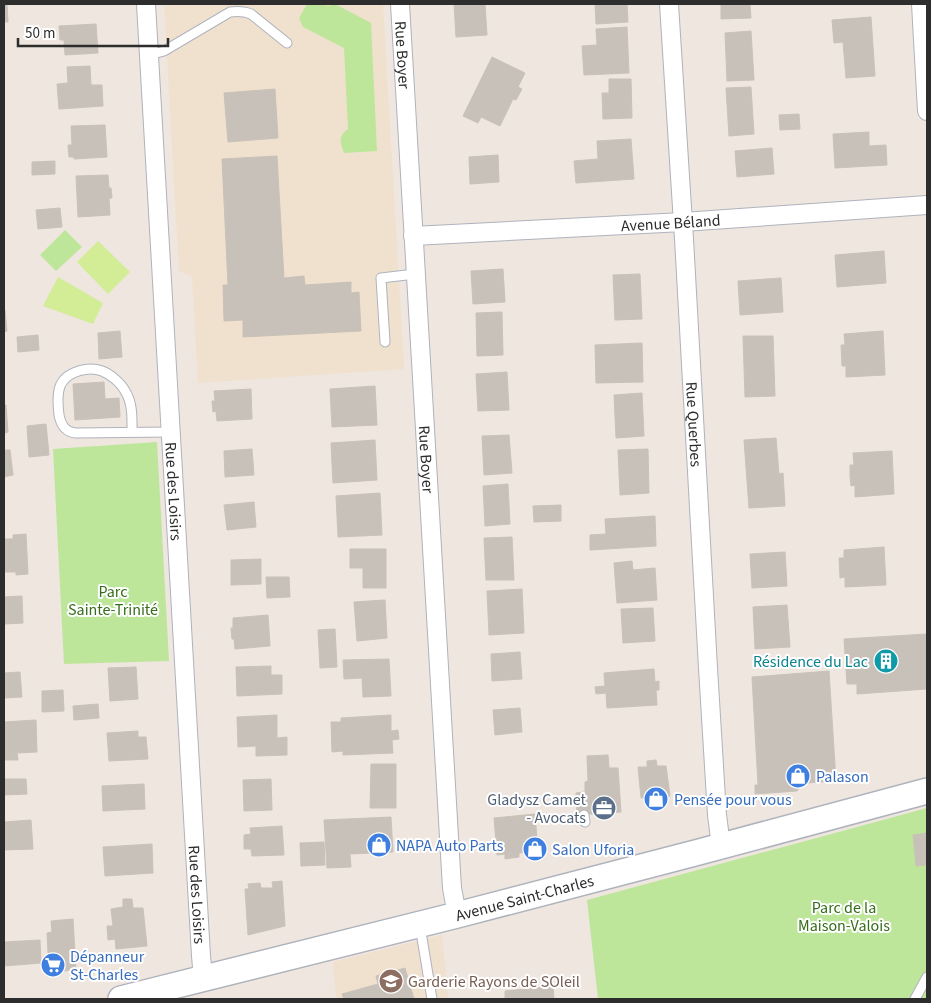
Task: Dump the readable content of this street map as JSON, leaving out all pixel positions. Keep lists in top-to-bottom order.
{
  "streets": {
    "main road": ["Avenue Saint-Charles"],
    "street": [
      "Rue Boyer",
      "Avenue Béland",
      "Rue Querbes",
      "Rue des Loisirs"
    ]
  },
  "crossings": [
    ["Rue Boyer", "Avenue Béland"],
    ["Rue Boyer", "Avenue Saint-Charles"],
    ["Avenue Béland", "Rue Querbes"],
    ["Rue Querbes", "Avenue Saint-Charles"],
    ["Rue des Loisirs", "Avenue Saint-Charles"]
  ],
  "parks": ["Parc Sainte-Trinité", "Parc de la Maison-Valois"],
  "places": {
    "building": ["Résidence du Lac"],
    "shop": [
      "Palason",
      "Pensée pour vous",
      "NAPA Auto Parts",
      "Salon Uforia"
    ],
    "office": ["Gladysz Camet - Avocats"],
    "supermarket": ["Dépanneur St-Charles"],
    "school or university": ["Garderie Rayons de SOleil"]
  },
  "scale_bar": "50 m"
}
